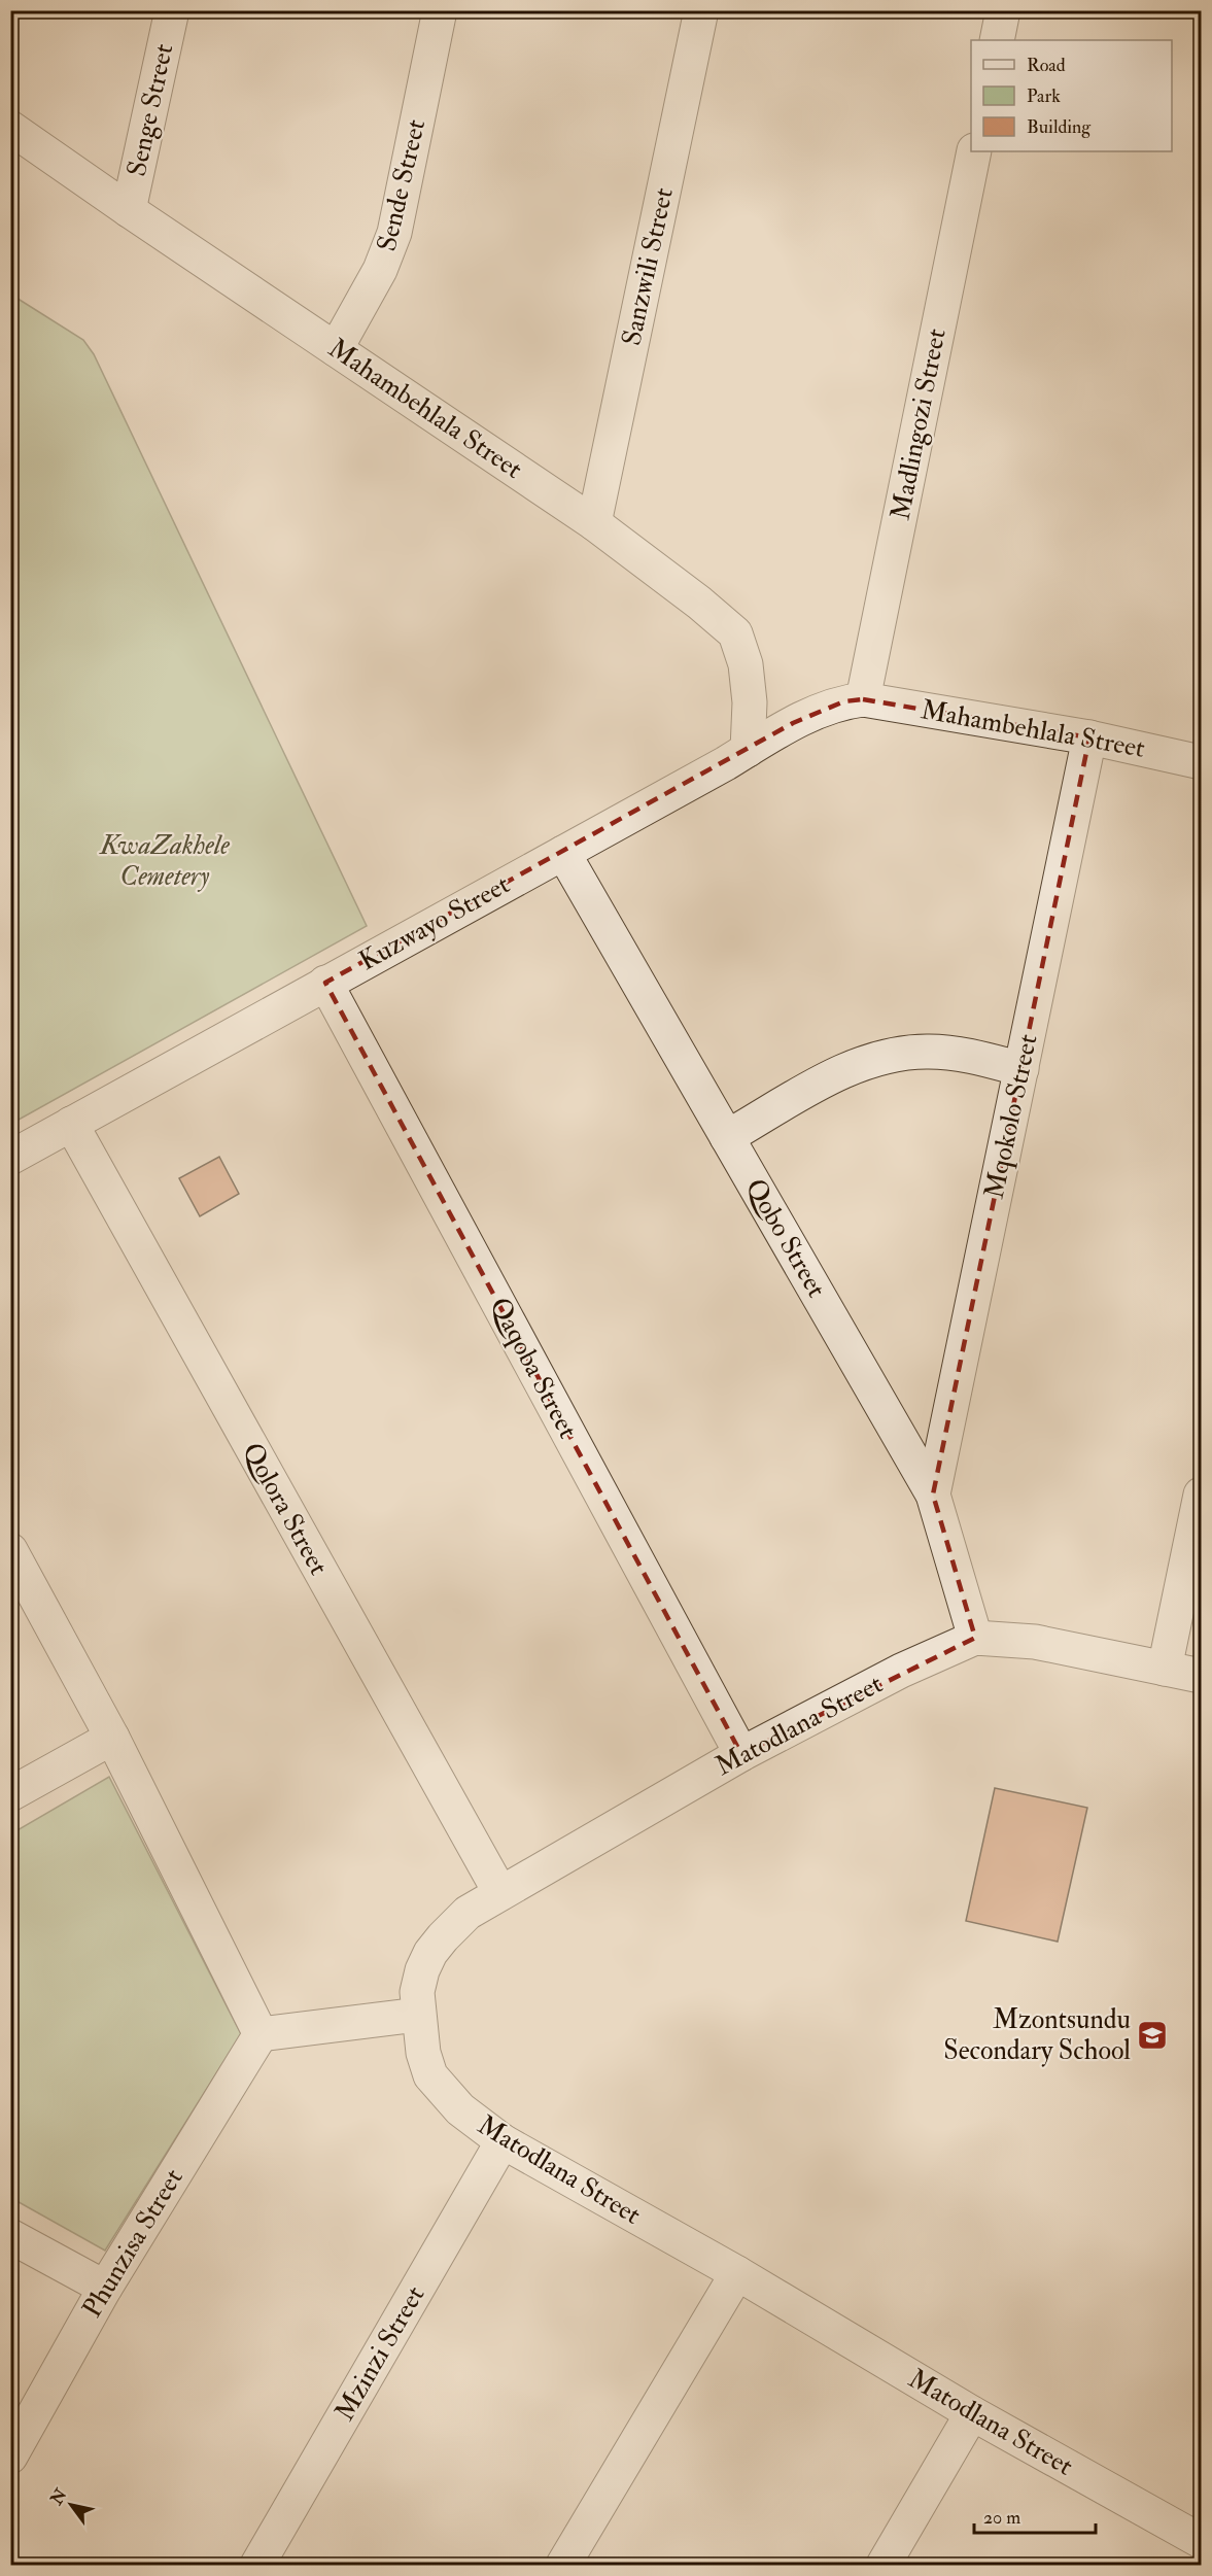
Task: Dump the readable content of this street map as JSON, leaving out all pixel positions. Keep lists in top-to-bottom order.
{
  "streets": {
    "street": [
      "Senge Street",
      "Sende Street",
      "Sanzwili Street",
      "Mahambehlala Street",
      "Madlingozi Street",
      "Kuzwayo Street",
      "Mqokolo Street",
      "Qobo Street",
      "Qaqoba Street",
      "Qolora Street",
      "Matodlana Street",
      "Phunzisa Street",
      "Mzinzi Street"
    ]
  },
  "crossings": [
    ["Senge Street", "Mahambehlala Street"],
    ["Sende Street", "Mahambehlala Street"],
    ["Sanzwili Street", "Mahambehlala Street"],
    ["Mahambehlala Street", "Madlingozi Street"],
    ["Mahambehlala Street", "Kuzwayo Street"],
    ["Mahambehlala Street", "Mqokolo Street"],
    ["Madlingozi Street", "Kuzwayo Street"],
    ["Kuzwayo Street", "Qobo Street"],
    ["Kuzwayo Street", "Qaqoba Street"],
    ["Kuzwayo Street", "Qolora Street"],
    ["Mqokolo Street", "Qobo Street"],
    ["Qobo Street", "Matodlana Street"],
    ["Qaqoba Street", "Matodlana Street"],
    ["Qolora Street", "Matodlana Street"],
    ["Matodlana Street", "Mzinzi Street"]
  ],
  "parks": ["KwaZakhele Cemetery"],
  "places": {
    "school or university": ["Mzontsundu Secondary School"]
  },
  "legend": ["Road", "Park", "Building"],
  "scale_bar": "20 m",
  "north": "top left"
}
